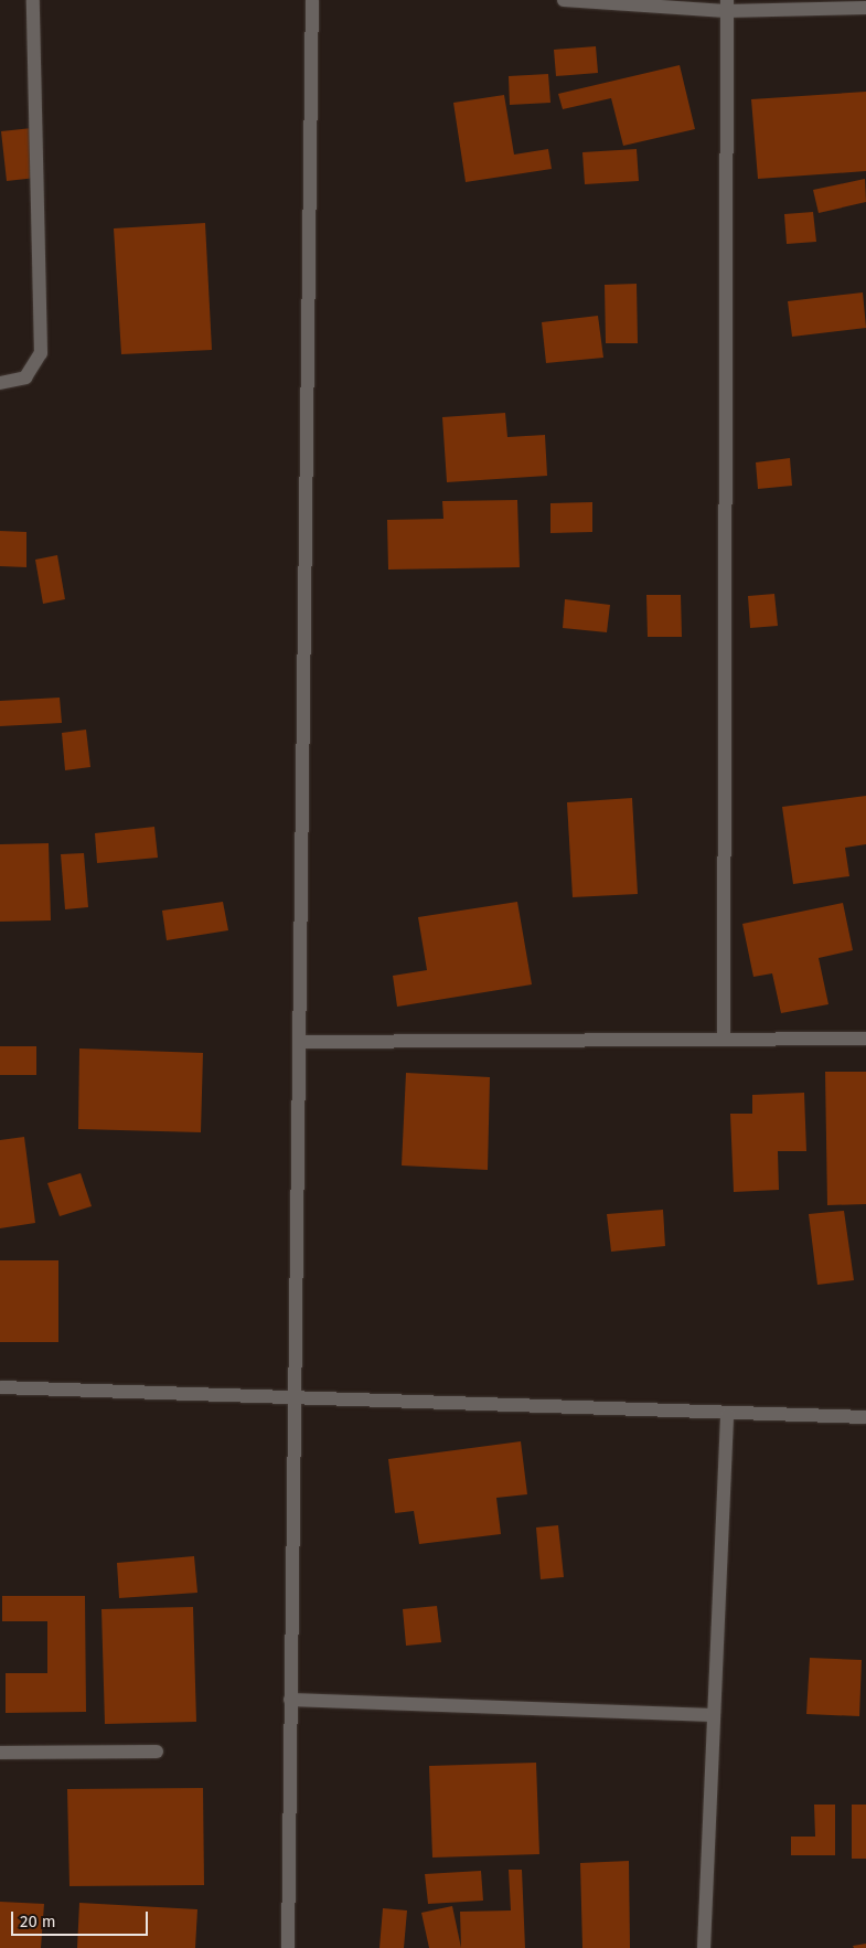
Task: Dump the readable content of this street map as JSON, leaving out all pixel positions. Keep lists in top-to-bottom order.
{
  "scale_bar": "20 m"
}
